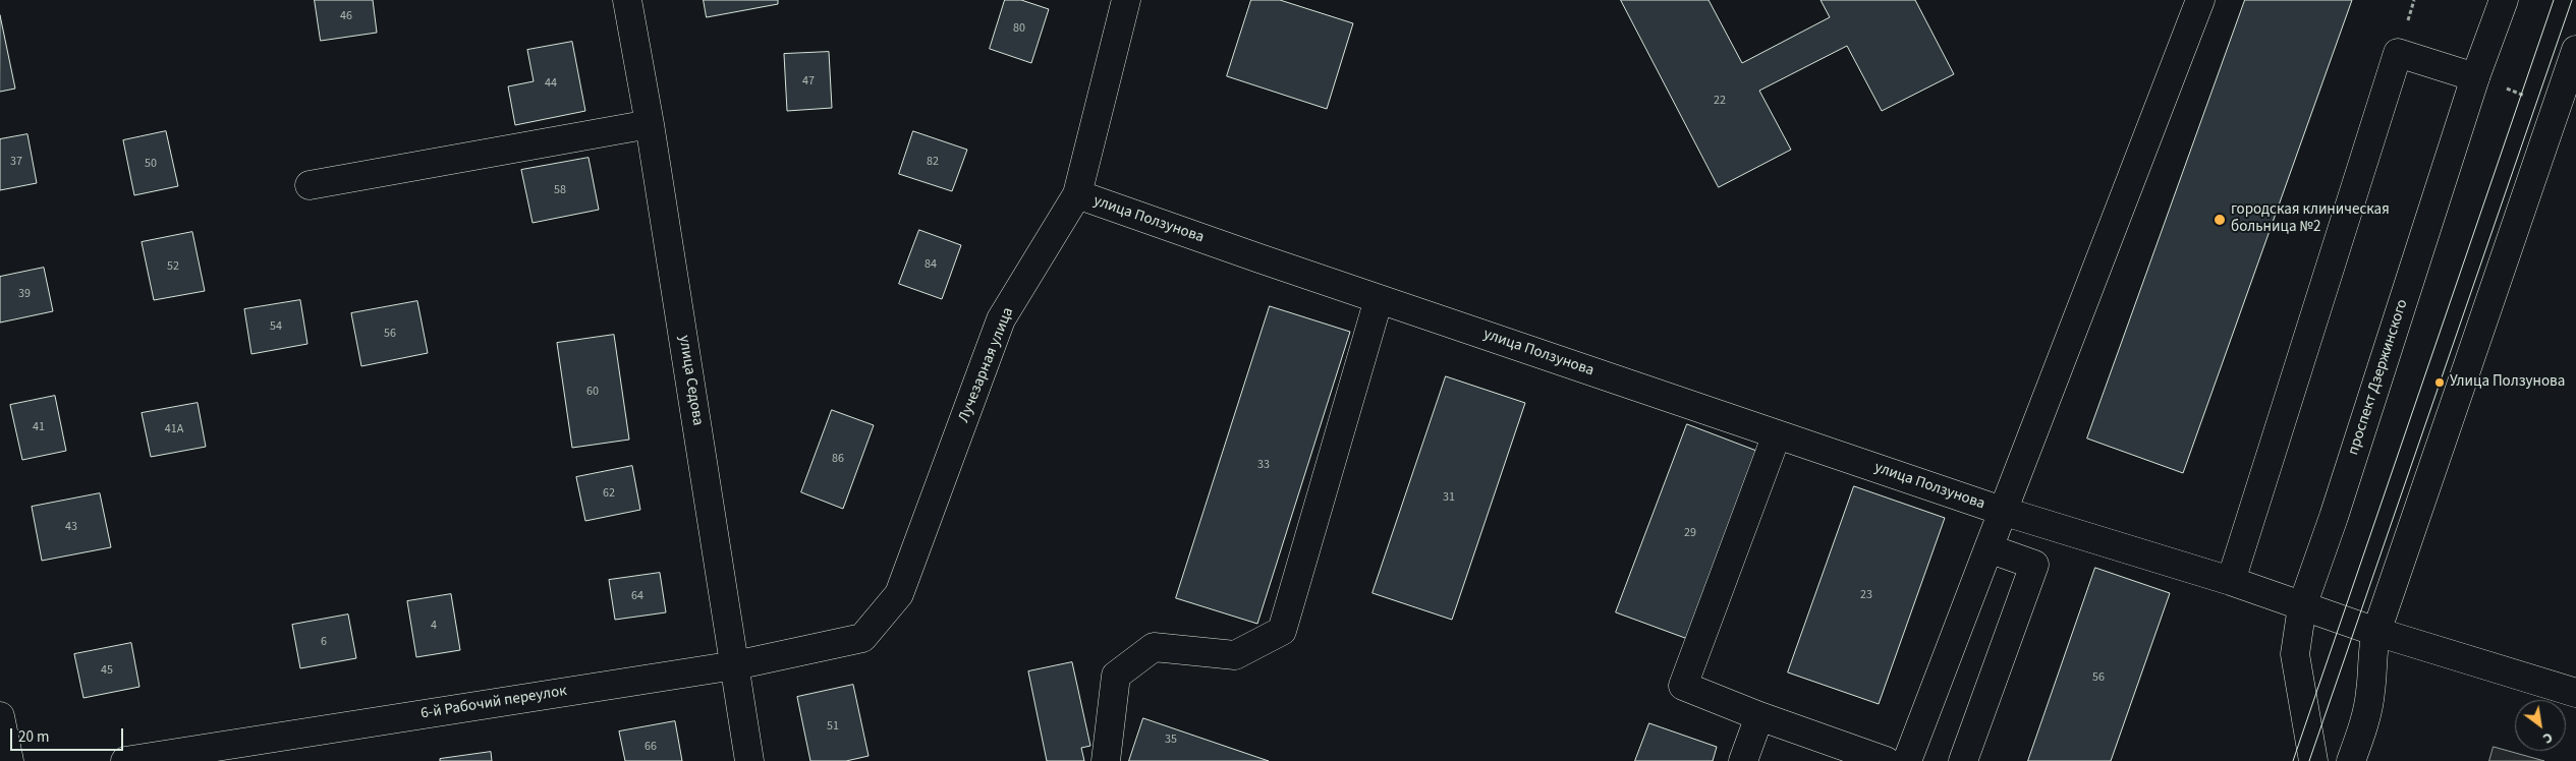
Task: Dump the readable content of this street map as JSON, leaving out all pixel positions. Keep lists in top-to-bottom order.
{
  "streets": {
    "street": [
      "улица Ползунова",
      "Лучезарная улица",
      "проспект Дзержинского",
      "улица Седова",
      "6-й Рабочий переулок"
    ]
  },
  "crossings": [
    ["улица Ползунова", "Лучезарная улица"],
    ["улица Ползунова", "проспект Дзержинского"],
    ["Лучезарная улица", "6-й Рабочий переулок"],
    ["улица Седова", "6-й Рабочий переулок"]
  ],
  "places": ["городская клиническая больница №2", "Улица Ползунова"],
  "house_numbers": [
    "46",
    "80",
    "47",
    "44",
    "22",
    "37",
    "82",
    "50",
    "58",
    "84",
    "52",
    "39",
    "54",
    "56",
    "60",
    "41",
    "41А",
    "86",
    "33",
    "62",
    "31",
    "43",
    "29",
    "23",
    "64",
    "4",
    "6",
    "45",
    "56",
    "51",
    "35",
    "66"
  ],
  "scale_bar": "20 m",
  "north": "bottom right"
}
